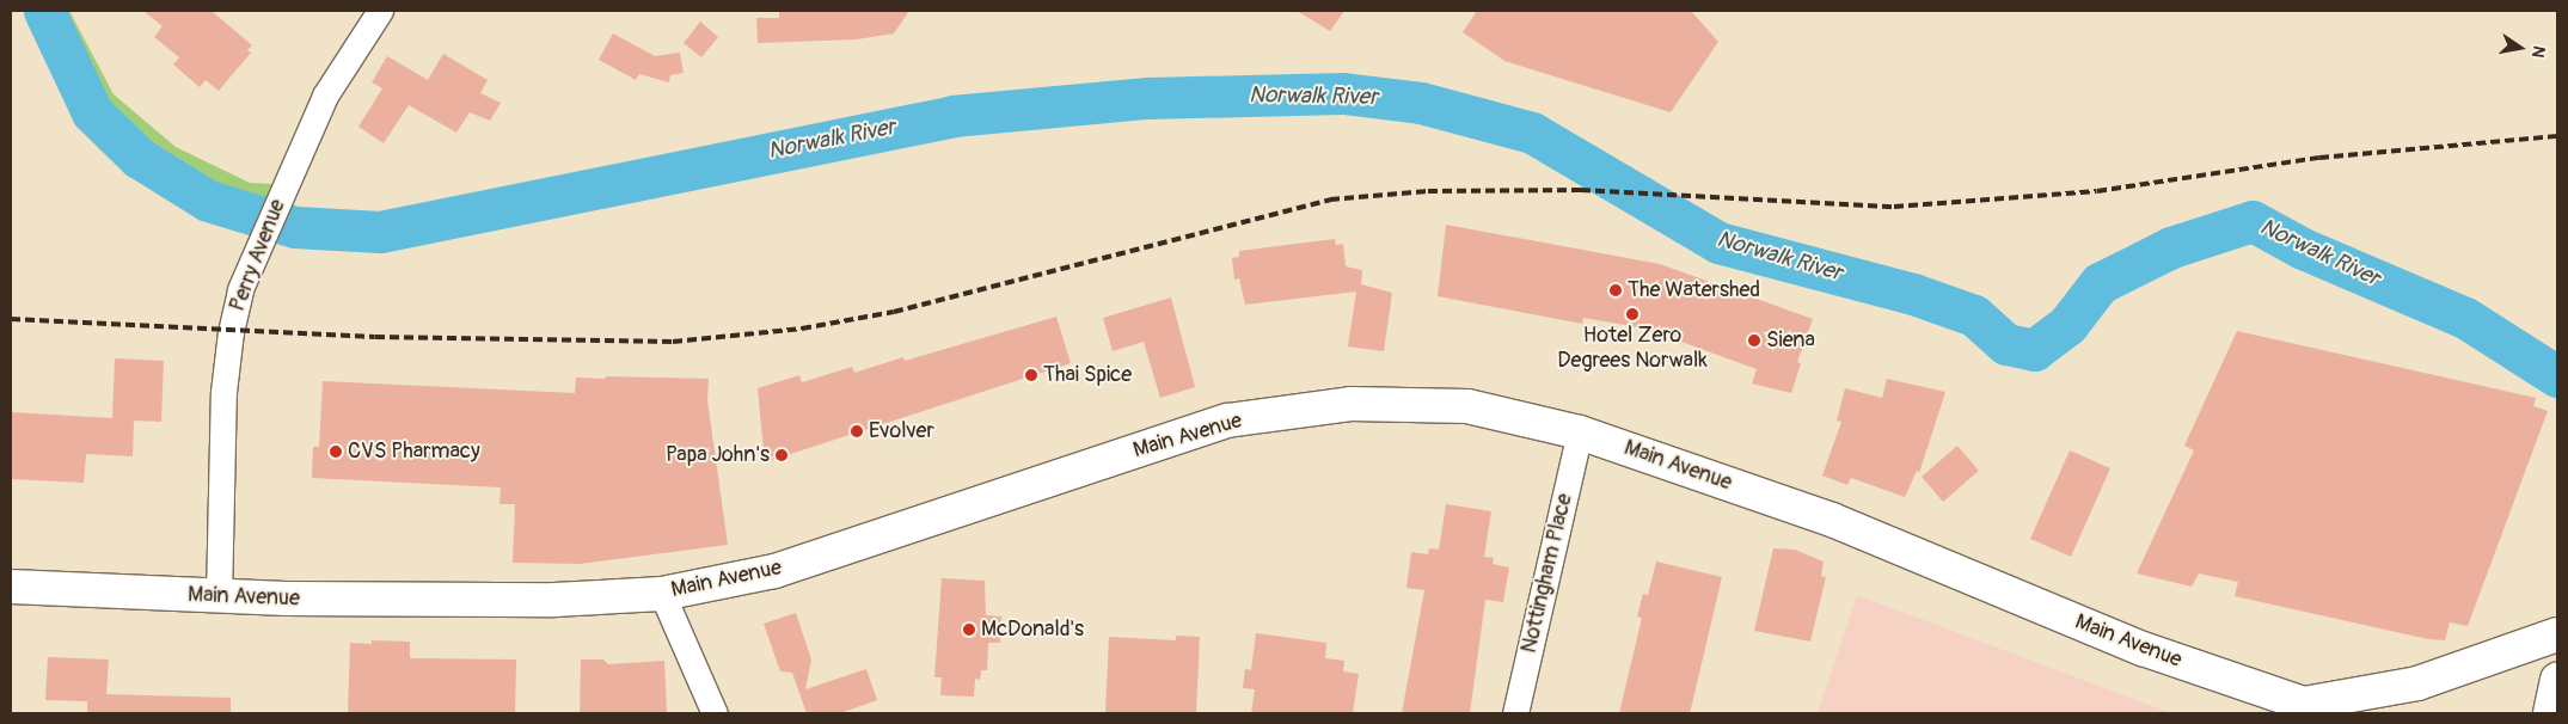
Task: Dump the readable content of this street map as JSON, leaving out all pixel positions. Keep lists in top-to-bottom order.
{
  "streets": {
    "main road": ["Main Avenue"],
    "street": ["Perry Avenue", "Nottingham Place"]
  },
  "crossings": [
    ["Perry Avenue", "Main Avenue"],
    ["Main Avenue", "Nottingham Place"]
  ],
  "water": ["Norwalk River"],
  "places": [
    "The Watershed",
    "Hotel Zero Degrees Norwalk",
    "Siena",
    "Thai Spice",
    "Evolver",
    "CVS Pharmacy",
    "Papa John's",
    "McDonald's"
  ],
  "north": "right"
}
